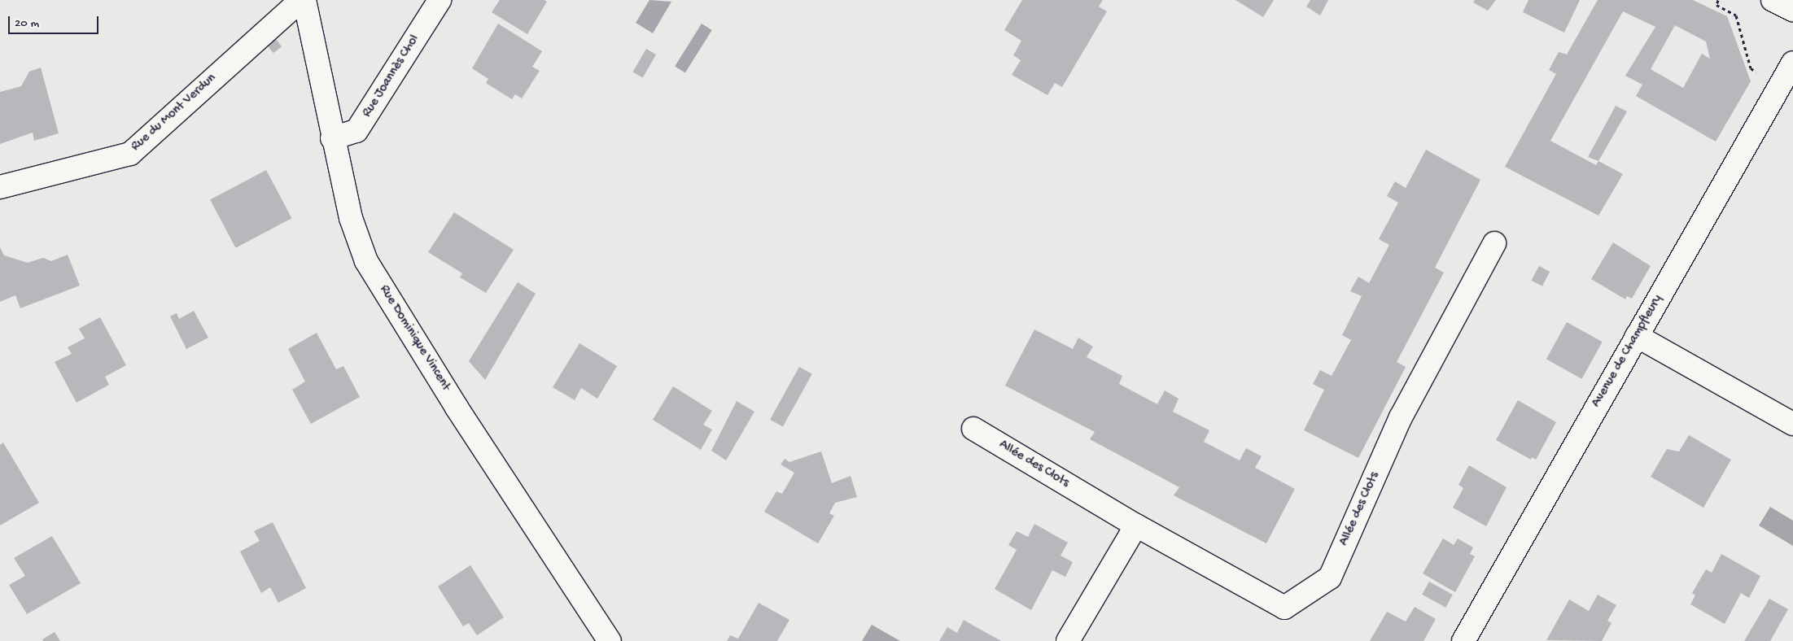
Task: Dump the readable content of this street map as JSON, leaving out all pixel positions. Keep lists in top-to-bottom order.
{
  "streets": {
    "street": [
      "Rue Joannès Chol",
      "Rue du Mont Verdun",
      "Rue Dominique Vincent",
      "Avenue de Champfleury",
      "Allée des Clots"
    ]
  },
  "crossings": [
    ["Rue Joannès Chol", "Rue Dominique Vincent"]
  ],
  "scale_bar": "20 m"
}
